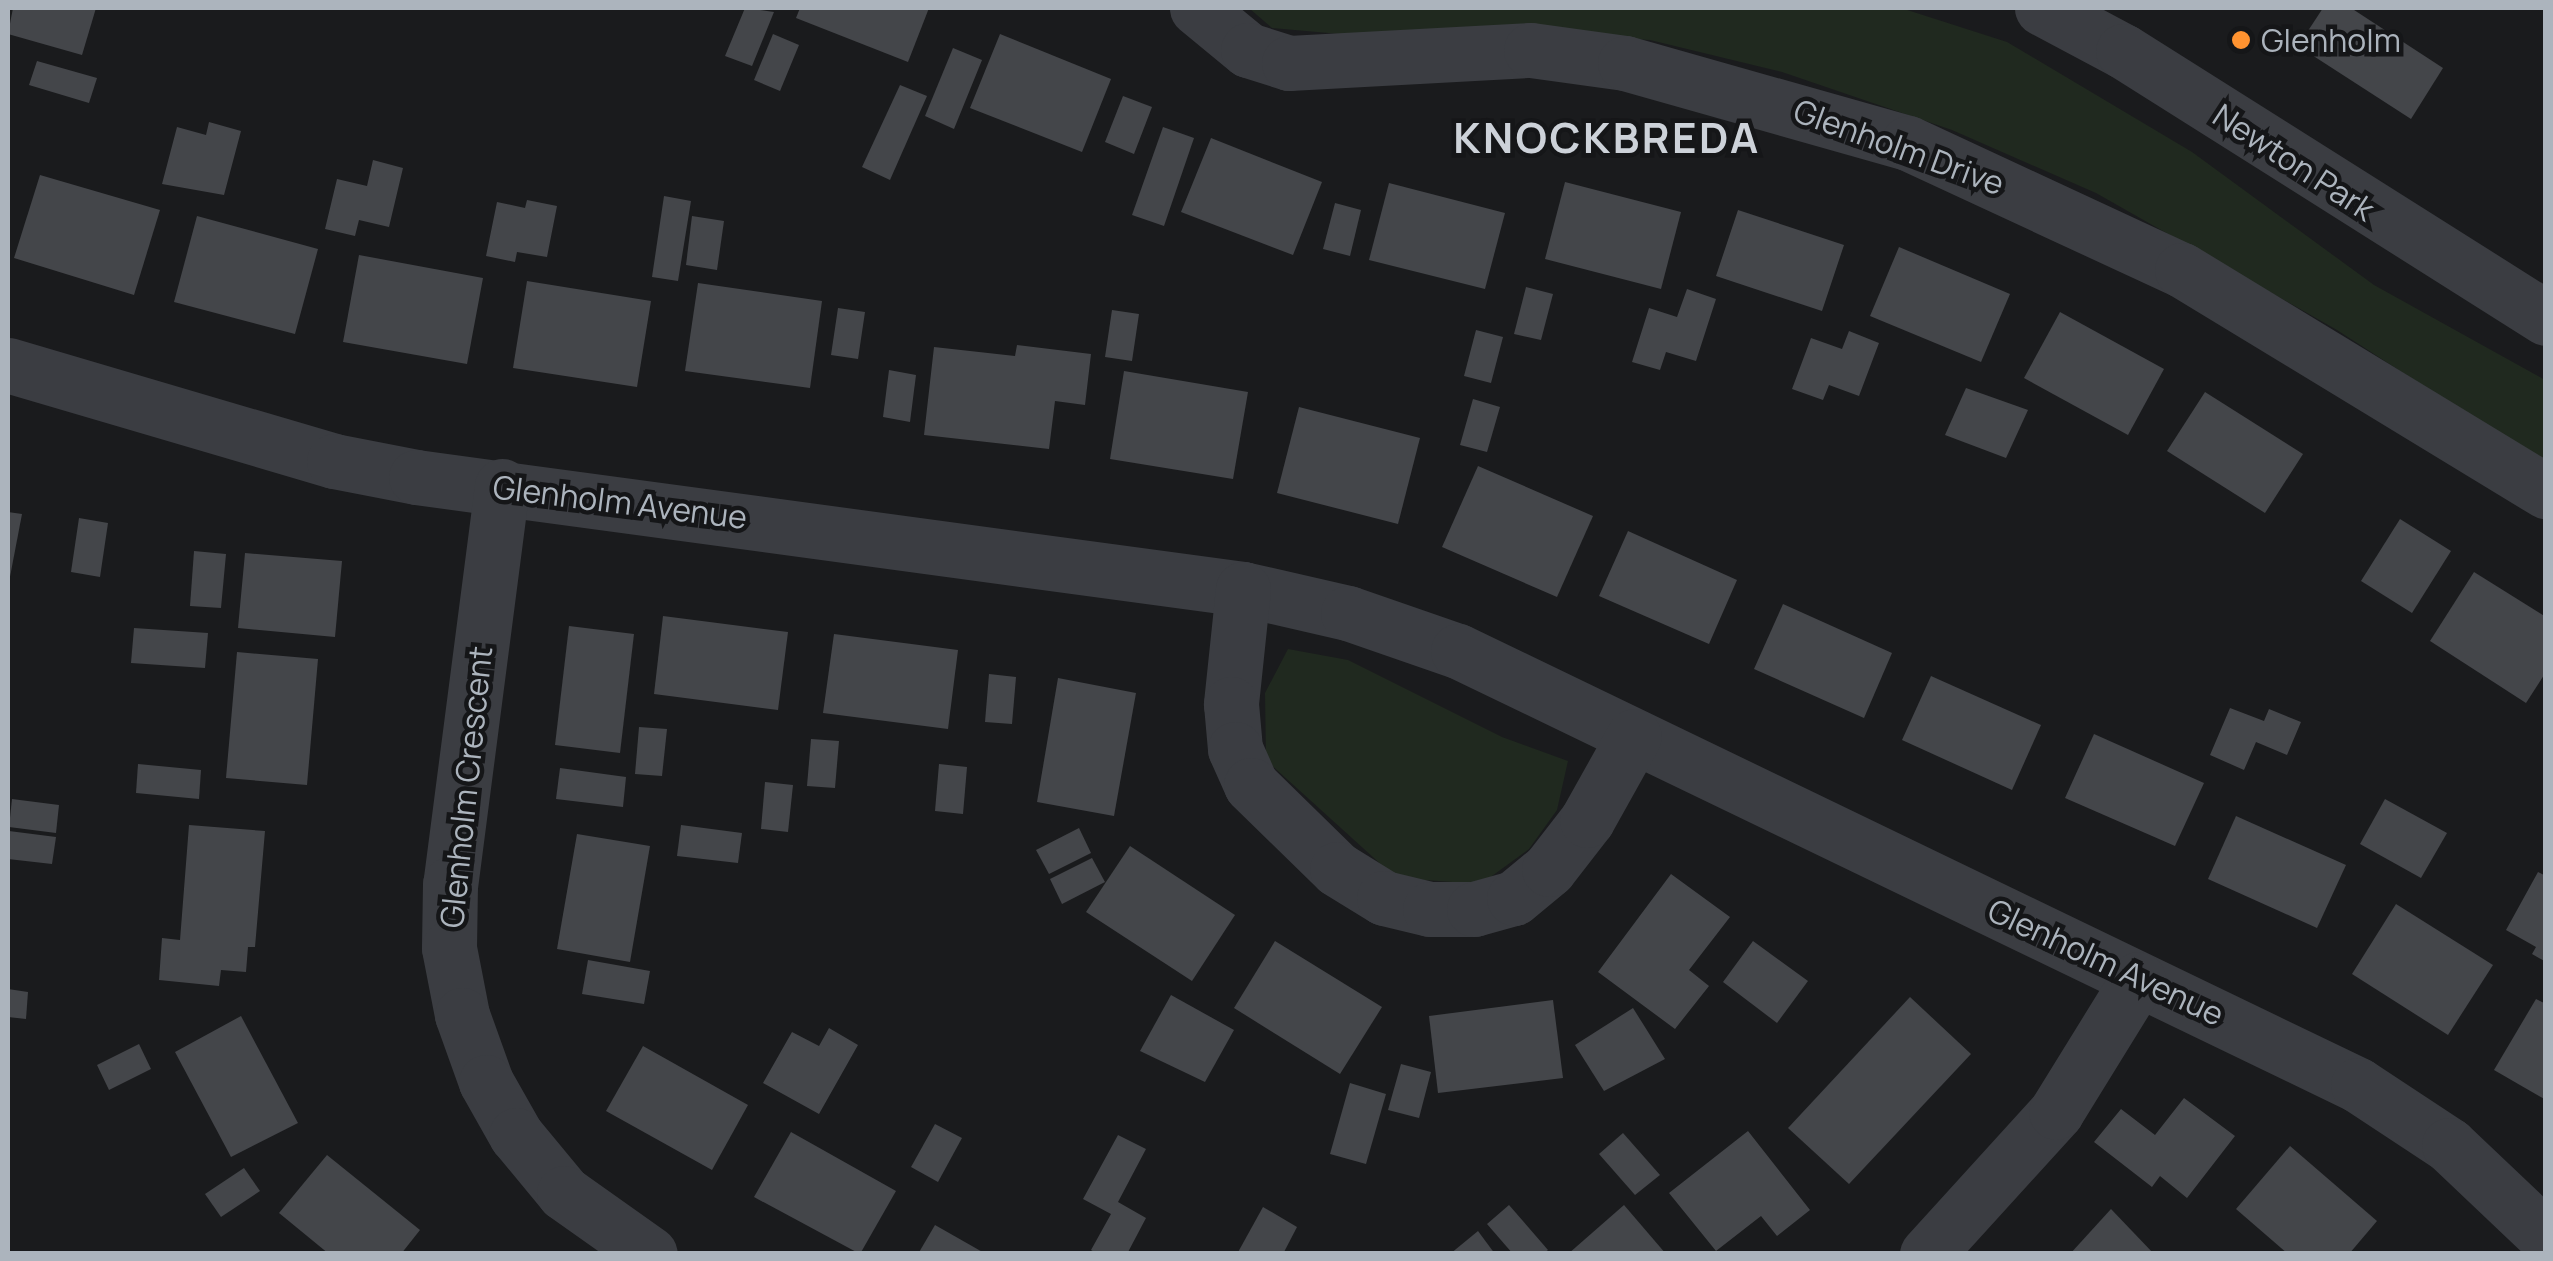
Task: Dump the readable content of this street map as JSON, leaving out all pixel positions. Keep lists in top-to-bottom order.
{
  "streets": {
    "street": [
      "Glenholm Drive",
      "Newton Park",
      "Glenholm Avenue",
      "Glenholm Crescent"
    ]
  },
  "crossings": [
    ["Glenholm Avenue", "Glenholm Crescent"]
  ],
  "districts": ["KNOCKBREDA"],
  "places": ["Glenholm"]
}
